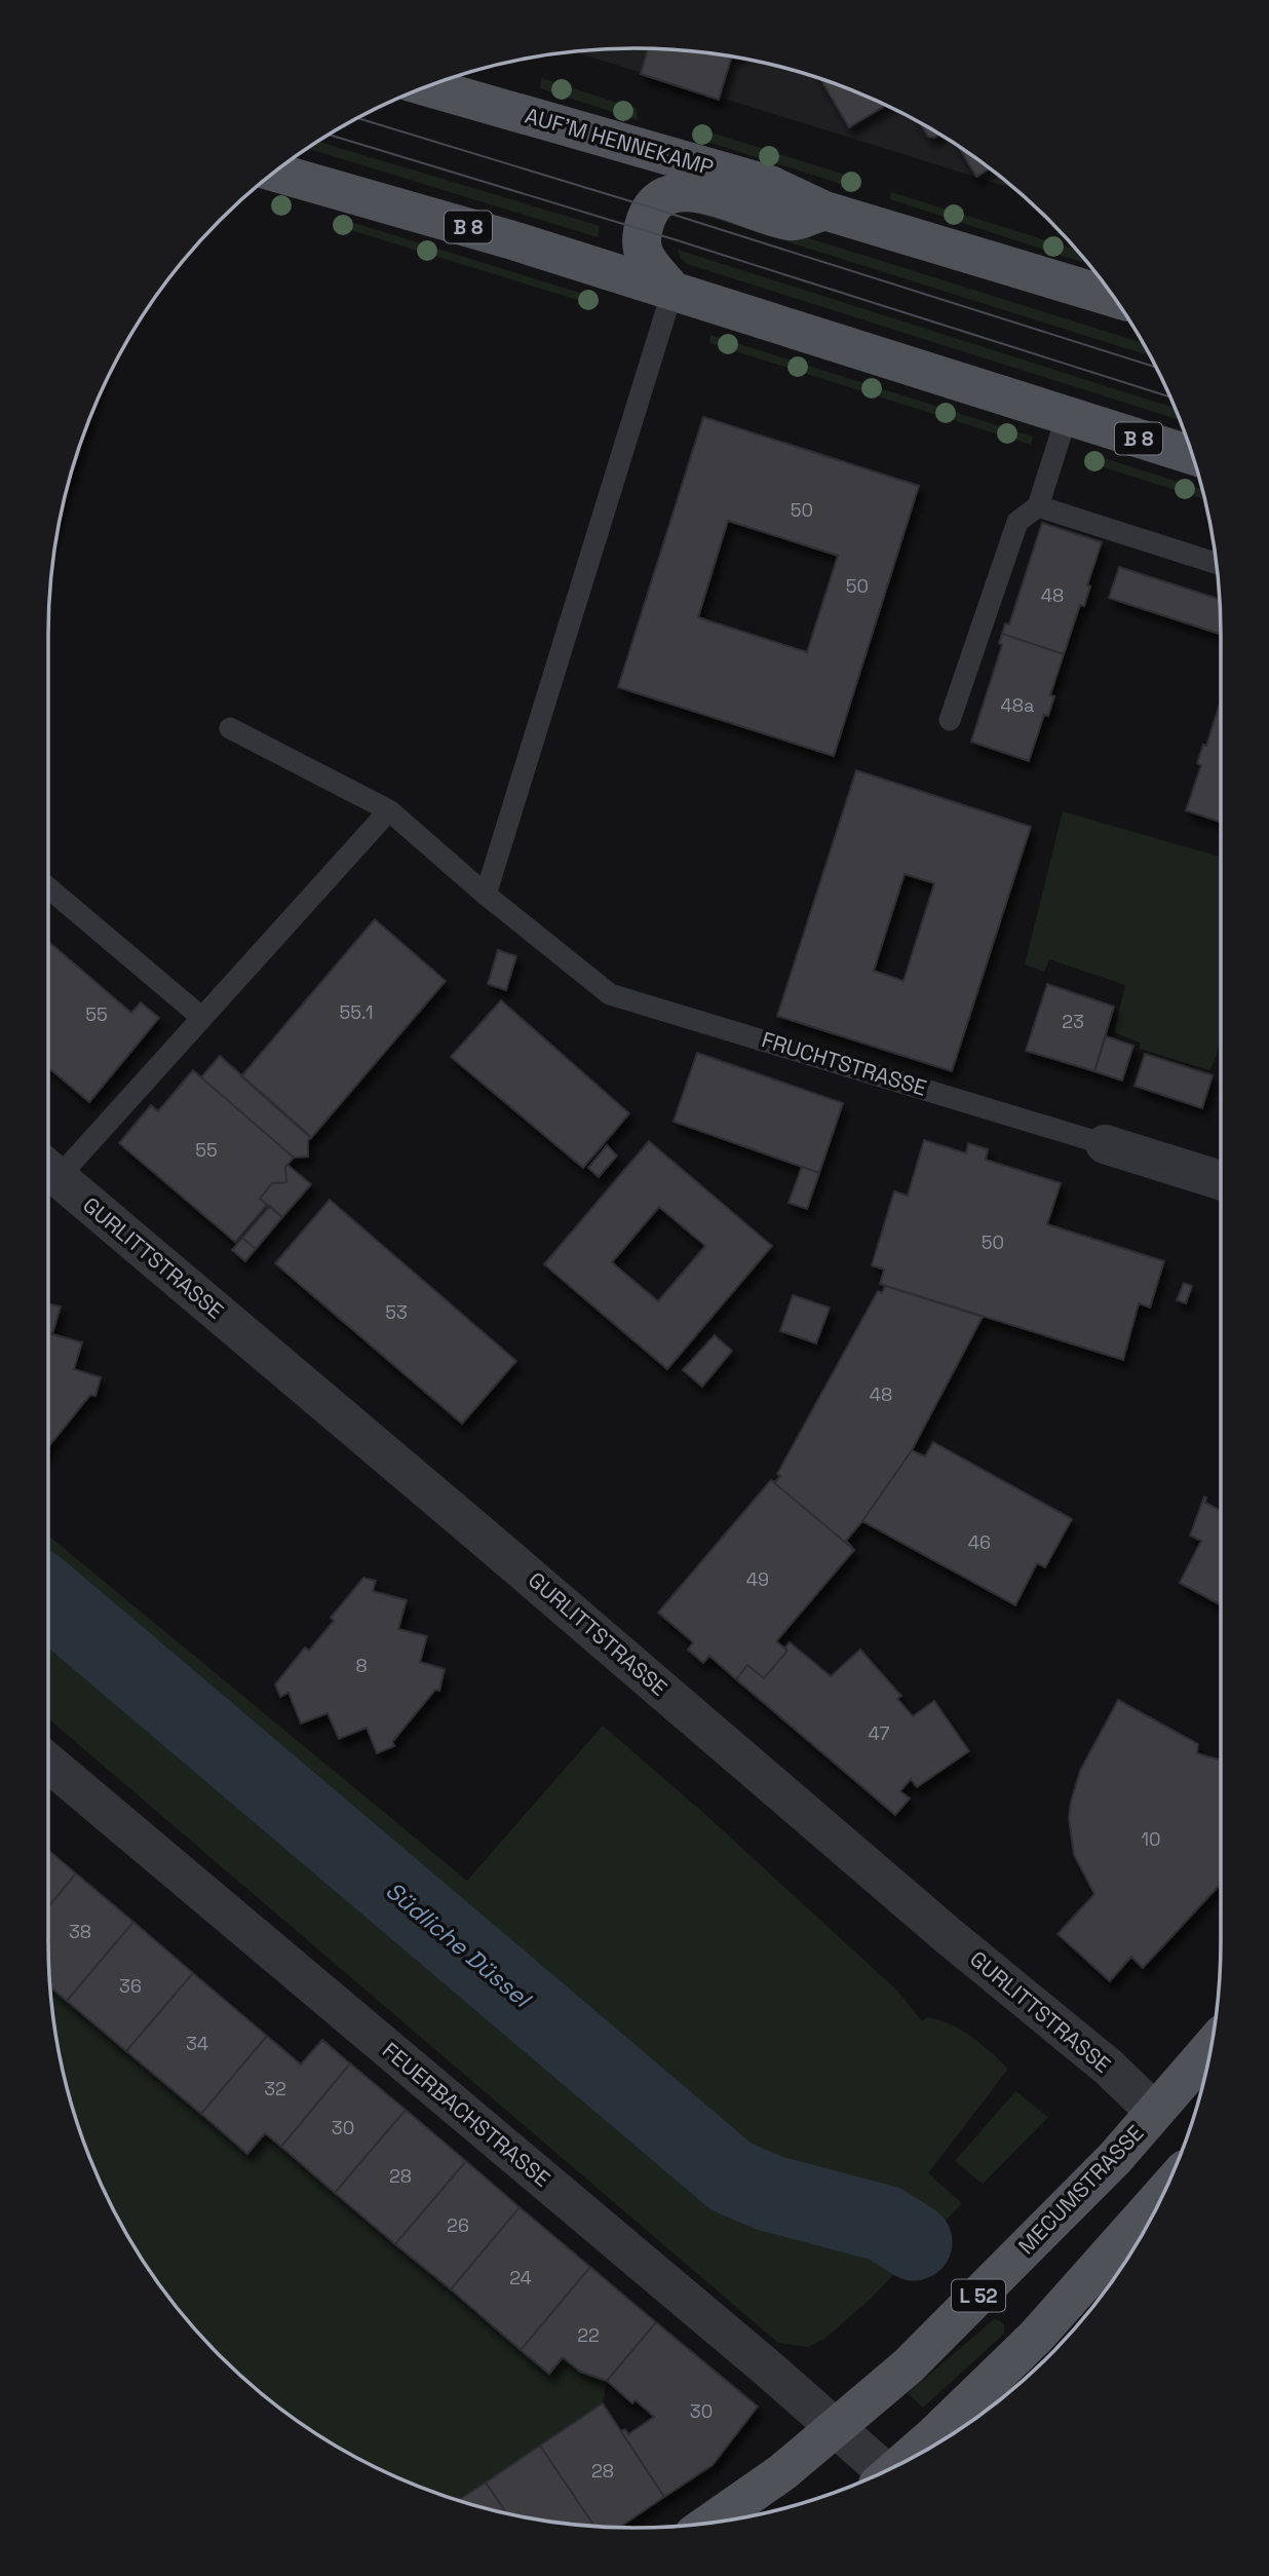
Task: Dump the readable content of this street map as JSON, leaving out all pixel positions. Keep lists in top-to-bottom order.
{
  "streets": {
    "main road": [
      "AUF'M HENNEKAMP",
      "B 8",
      "MECUMSTRASSE",
      "L 52"
    ],
    "street": ["FRUCHTSTRASSE", "GURLITTSTRASSE", "FEUERBACHSTRASSE"]
  },
  "crossings": [
    ["AUF'M HENNEKAMP", "B 8"],
    ["GURLITTSTRASSE", "MECUMSTRASSE"],
    ["FEUERBACHSTRASSE", "MECUMSTRASSE"],
    ["FEUERBACHSTRASSE", "L 52"],
    ["MECUMSTRASSE", "L 52"]
  ],
  "water": ["Südliche Düssel"],
  "house_numbers": [
    "50",
    "50",
    "48",
    "48a",
    "55.1",
    "55",
    "23",
    "55",
    "50",
    "53",
    "48",
    "46",
    "49",
    "8",
    "47",
    "10",
    "38",
    "36",
    "34",
    "32",
    "30",
    "28",
    "26",
    "24",
    "22",
    "30",
    "28"
  ]
}
